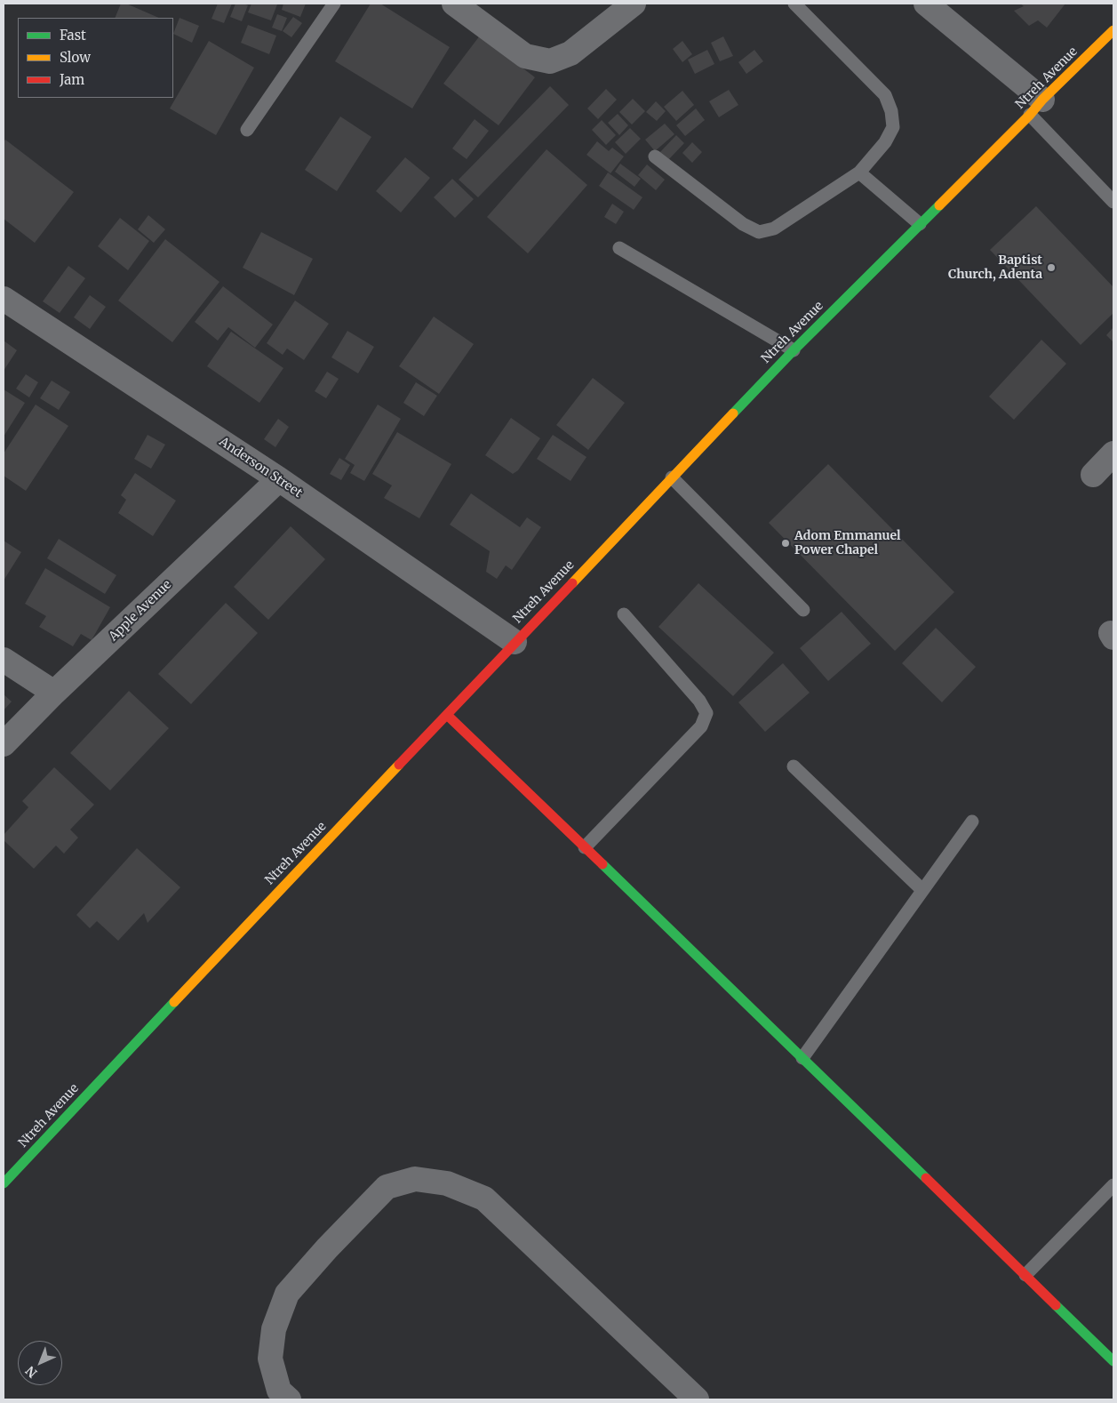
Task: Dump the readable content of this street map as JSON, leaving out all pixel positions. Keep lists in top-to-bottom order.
{
  "streets": {
    "street": ["Ntreh Avenue", "Anderson Street", "Apple Avenue"]
  },
  "crossings": [
    ["Ntreh Avenue", "Anderson Street"],
    ["Anderson Street", "Apple Avenue"]
  ],
  "places": ["Baptist Church, Adenta", "Adom Emmanuel Power Chapel"],
  "legend": ["Fast", "Slow", "Jam"],
  "north": "bottom left"
}
